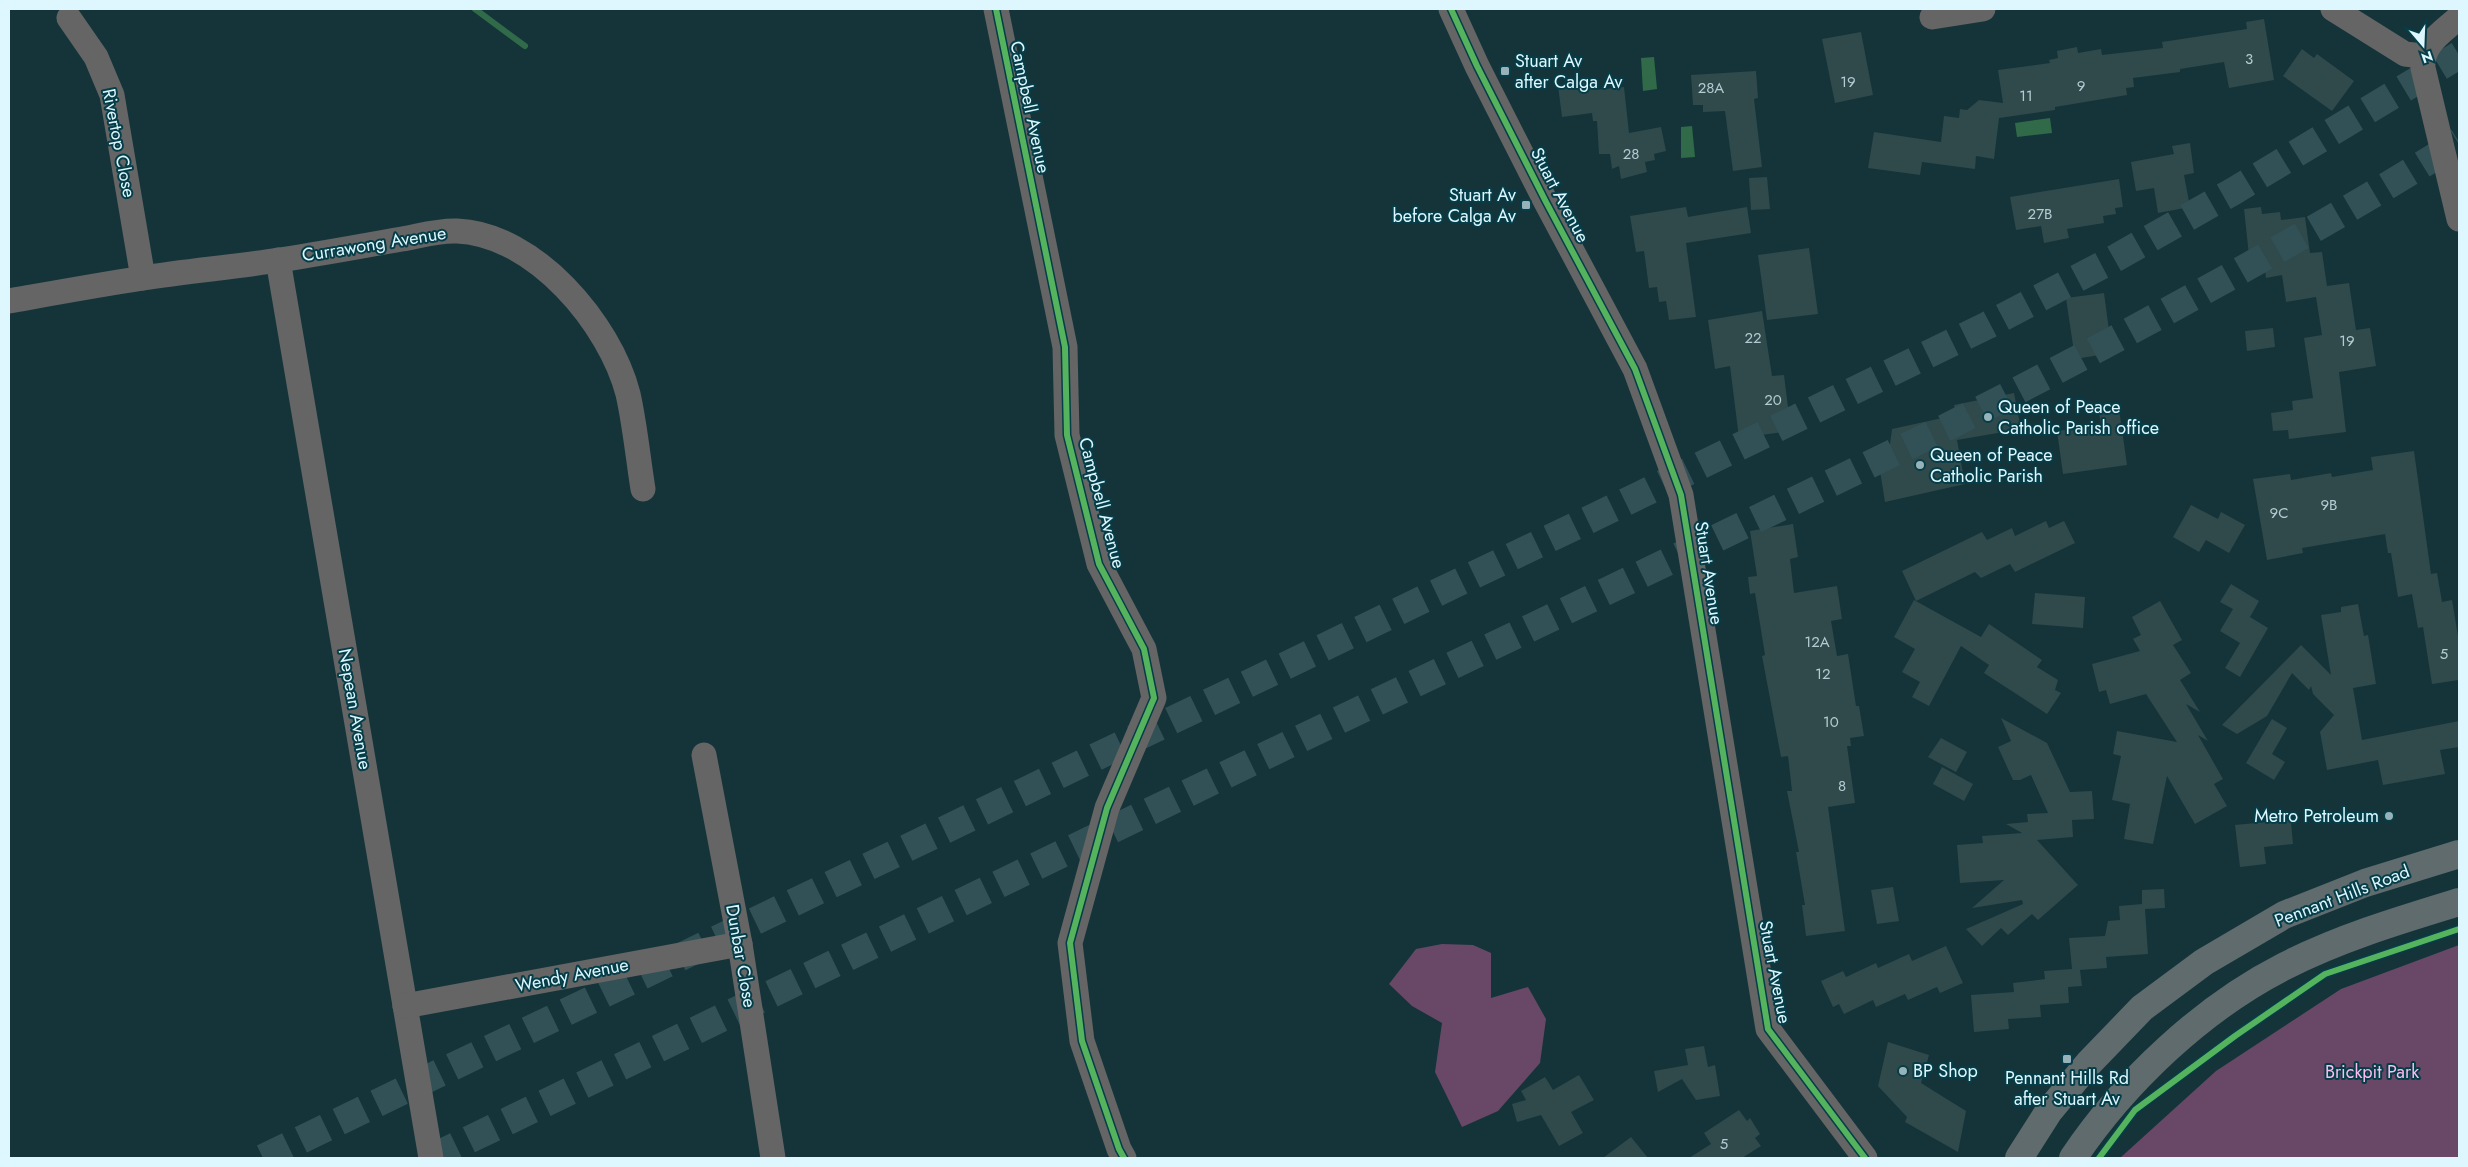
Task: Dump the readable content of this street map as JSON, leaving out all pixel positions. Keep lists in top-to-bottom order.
{
  "streets": {
    "highway": ["Pennant Hills Road"],
    "street": [
      "Campbell Avenue",
      "Rivertop Close",
      "Stuart Avenue",
      "Currawong Avenue",
      "Nepean Avenue",
      "Dunbar Close",
      "Wendy Avenue"
    ]
  },
  "crossings": [
    ["Rivertop Close", "Currawong Avenue"],
    ["Currawong Avenue", "Nepean Avenue"],
    ["Nepean Avenue", "Wendy Avenue"],
    ["Dunbar Close", "Wendy Avenue"]
  ],
  "parks": ["Brickpit Park"],
  "places": {
    "transit": ["Stuart Av after Calga Av", "Stuart Av before Calga Av", "Pennant Hills Rd after Stuart Av"],
    "other": [
      "Queen of Peace Catholic Parish office",
      "Queen of Peace Catholic Parish",
      "Metro Petroleum",
      "BP Shop"
    ]
  },
  "house_numbers": [
    "3",
    "19",
    "9",
    "28A",
    "11",
    "28",
    "27B",
    "22",
    "19",
    "20",
    "9B",
    "9C",
    "12A",
    "5",
    "12",
    "10",
    "8",
    "5"
  ],
  "north": "bottom"
}
